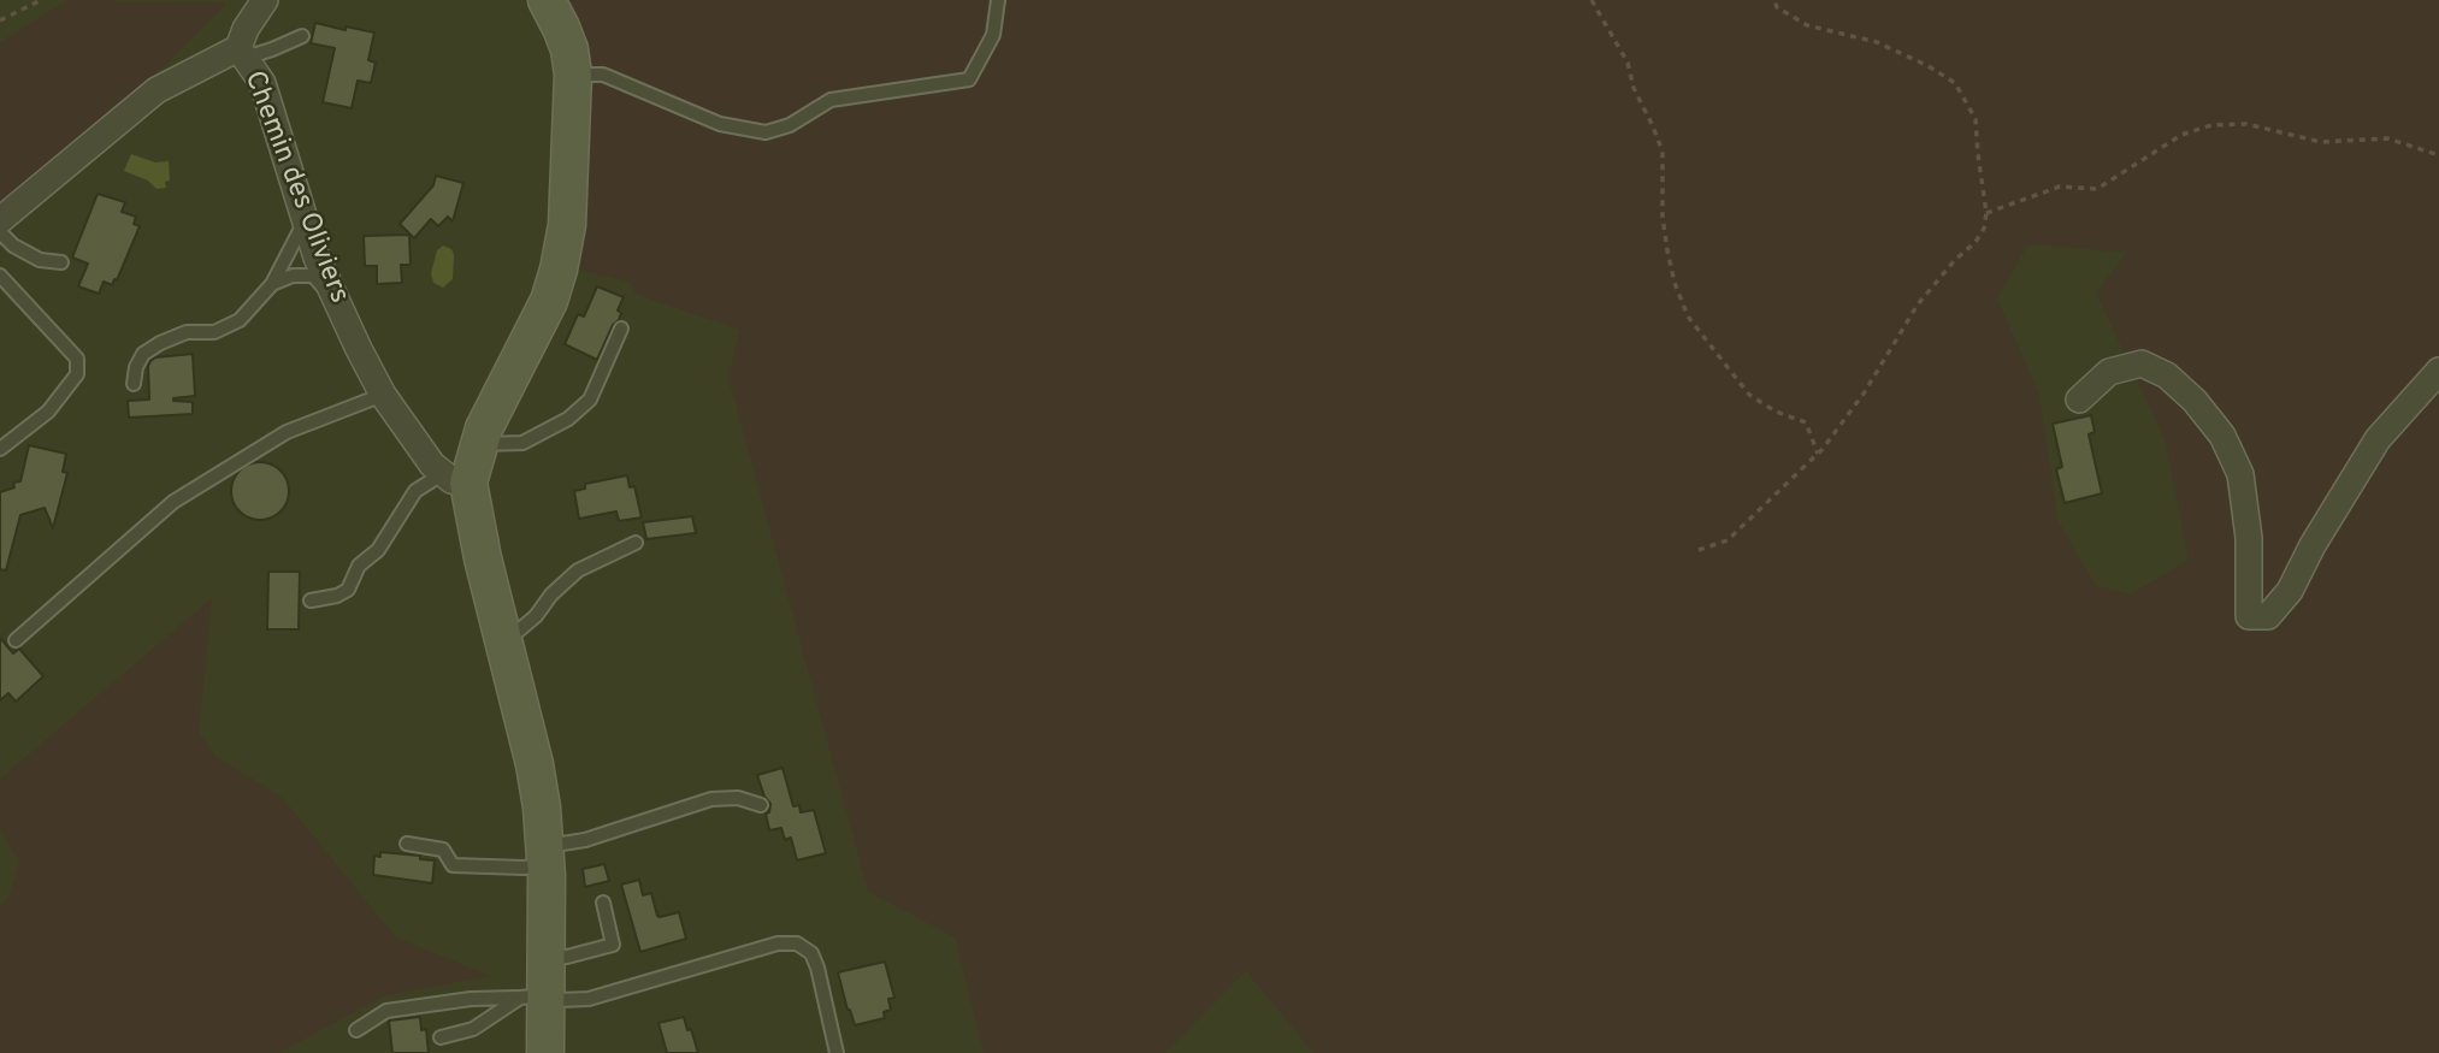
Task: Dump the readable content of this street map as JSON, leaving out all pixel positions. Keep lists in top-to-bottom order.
{
  "streets": {
    "street": ["Chemin des Oliviers"]
  }
}
